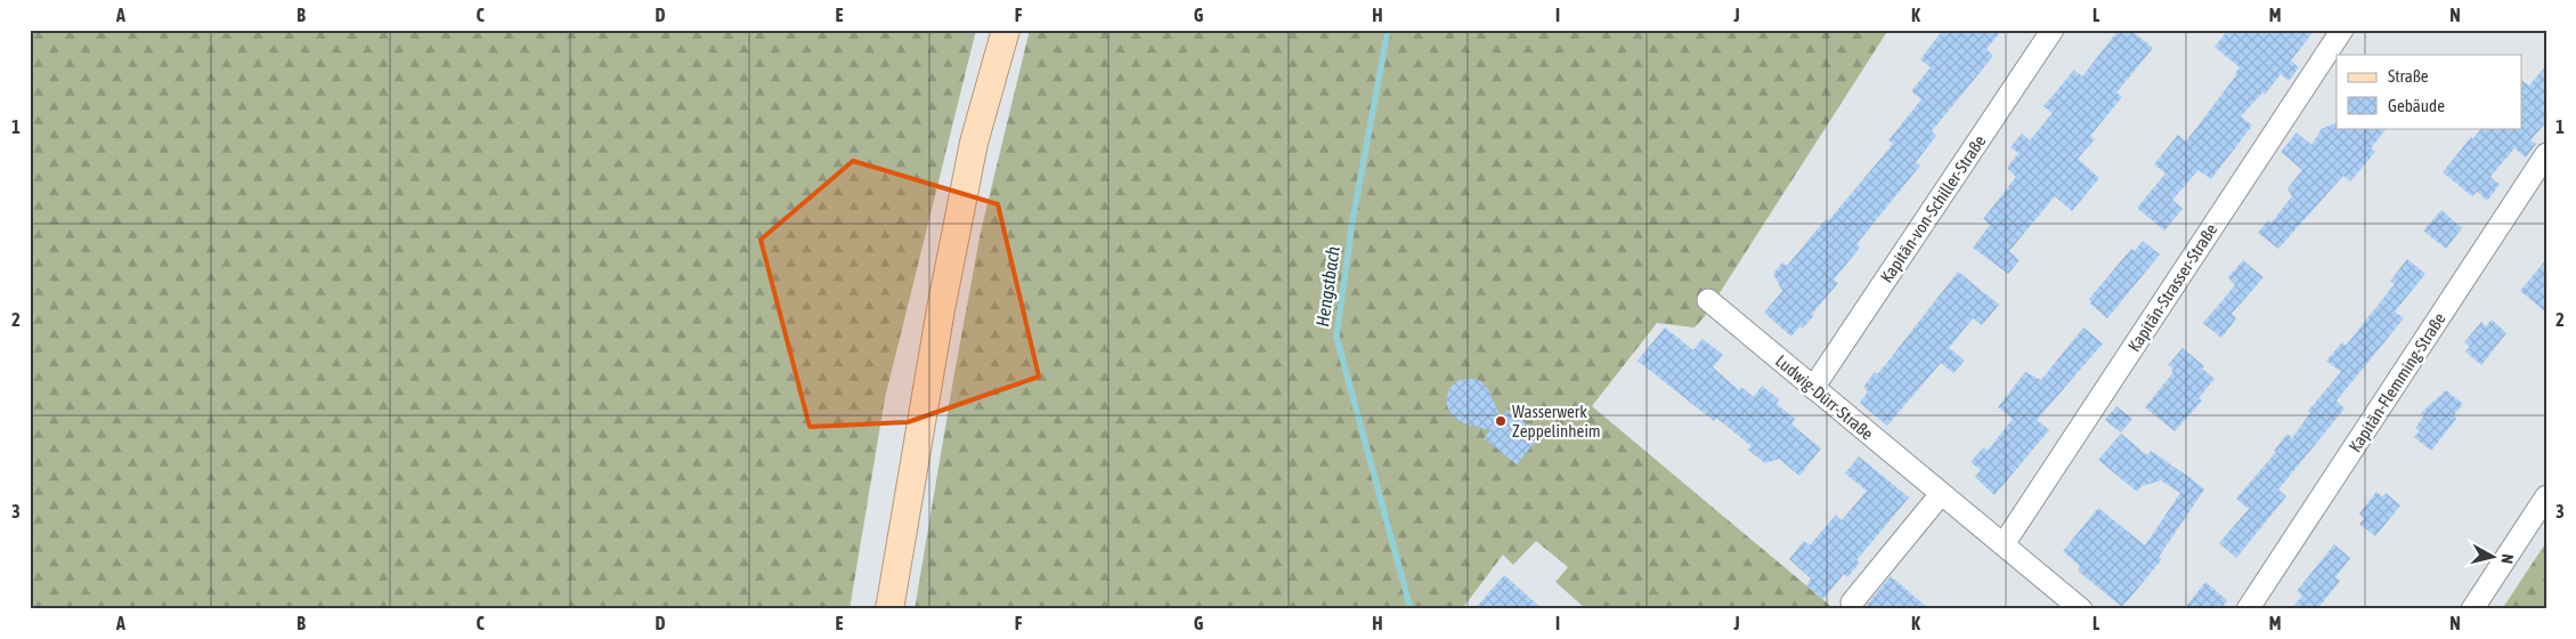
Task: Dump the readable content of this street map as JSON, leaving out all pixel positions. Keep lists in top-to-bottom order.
{
  "streets": {
    "street": [
      "Kapitän-von-Schiller-Straße",
      "Kapitän-Strasser-Straße",
      "Kapitän-Flemming-Straße",
      "Ludwig-Dürr-Straße"
    ]
  },
  "crossings": [
    ["Kapitän-von-Schiller-Straße", "Ludwig-Dürr-Straße"],
    ["Kapitän-Strasser-Straße", "Ludwig-Dürr-Straße"]
  ],
  "water": ["Hengstbach"],
  "places": ["Wasserwerk Zeppelinheim"],
  "legend": ["Straße", "Gebäude"],
  "north": "right",
  "grid": {
    "columns": [
      "A",
      "B",
      "C",
      "D",
      "E",
      "F",
      "G",
      "H",
      "I",
      "J",
      "K",
      "L",
      "M",
      "N"
    ],
    "rows": ["1", "2", "3"]
  }
}
